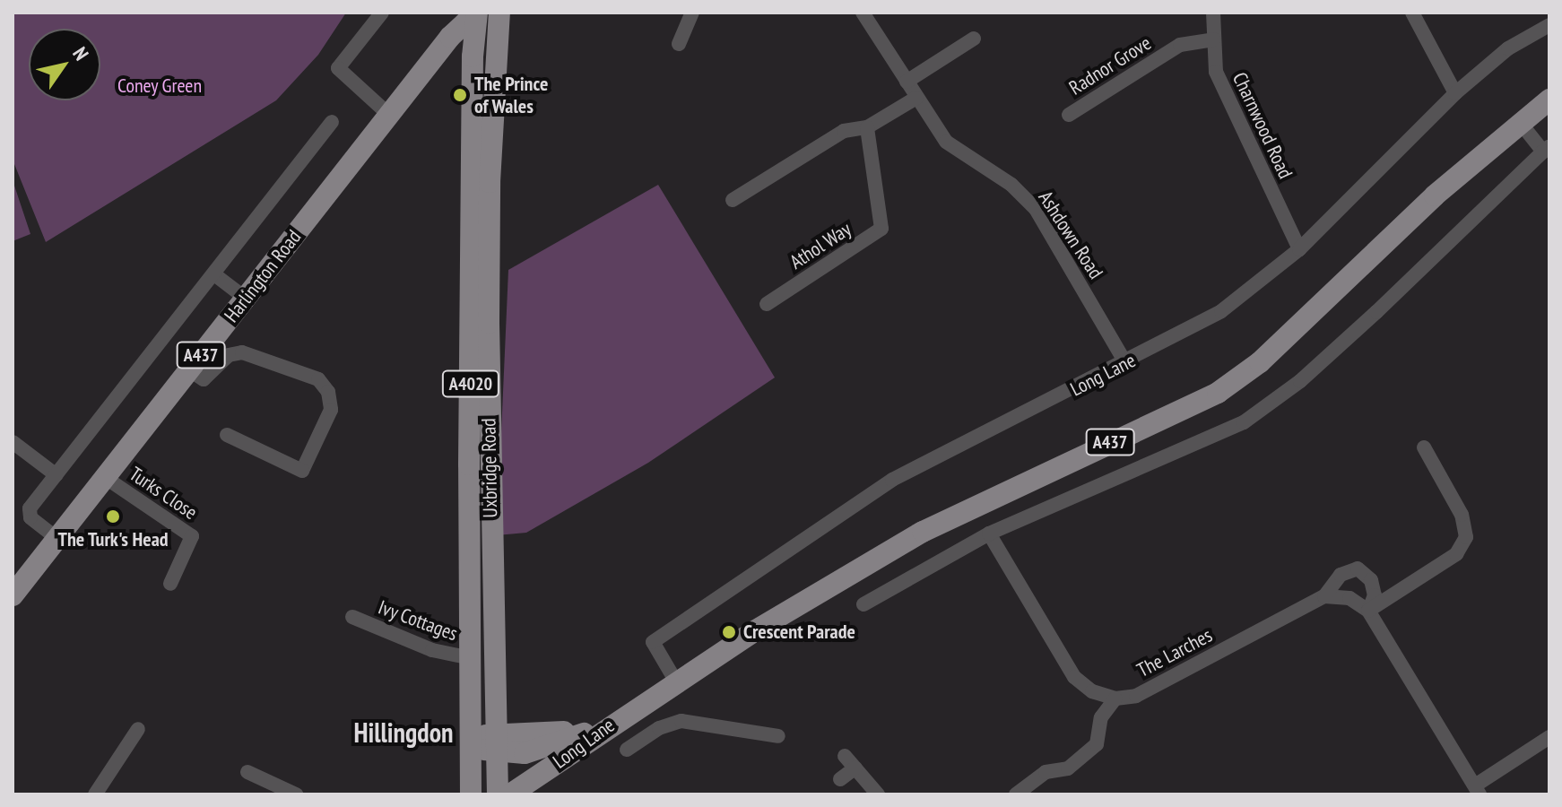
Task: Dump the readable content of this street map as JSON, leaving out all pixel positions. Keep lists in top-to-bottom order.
{
  "streets": {
    "main road": [
      "Harlington Road",
      "A437",
      "Long Lane",
      "A4020",
      "Uxbridge Road"
    ],
    "street": [
      "Radnor Grove",
      "Charnwood Road",
      "Ashdown Road",
      "Athol Way",
      "Turks Close",
      "Ivy Cottages",
      "The Larches"
    ]
  },
  "crossings": [
    ["Radnor Grove", "Charnwood Road"],
    ["Charnwood Road", "Long Lane"],
    ["Ashdown Road", "Long Lane"],
    ["Harlington Road", "Uxbridge Road"],
    ["Harlington Road", "Turks Close"],
    ["Long Lane", "Uxbridge Road"],
    ["Uxbridge Road", "Ivy Cottages"]
  ],
  "districts": ["Hillingdon"],
  "parks": ["Coney Green"],
  "places": ["The Prince of Wales", "The Turk's Head", "Crescent Parade"],
  "north": "top right"
}
